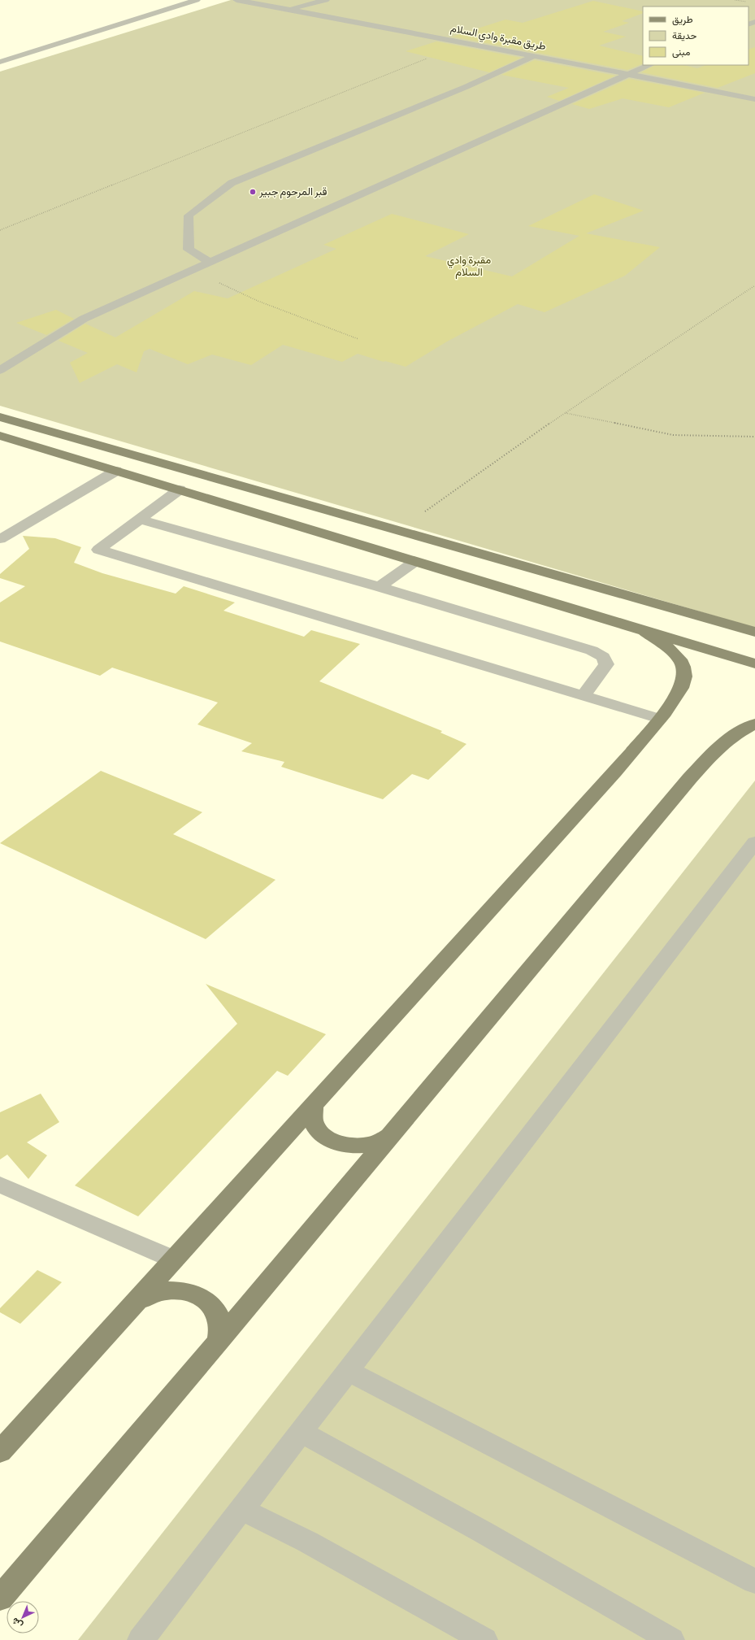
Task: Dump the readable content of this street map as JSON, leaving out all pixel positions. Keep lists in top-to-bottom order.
{
  "streets": {
    "street": ["طريق مقبرة وادي السلام"]
  },
  "parks": ["مقبرة وادي السلام"],
  "places": ["قبر المرحوم جبير"],
  "legend": ["طريق", "حديقة", "مبنى"],
  "north": "bottom left"
}
